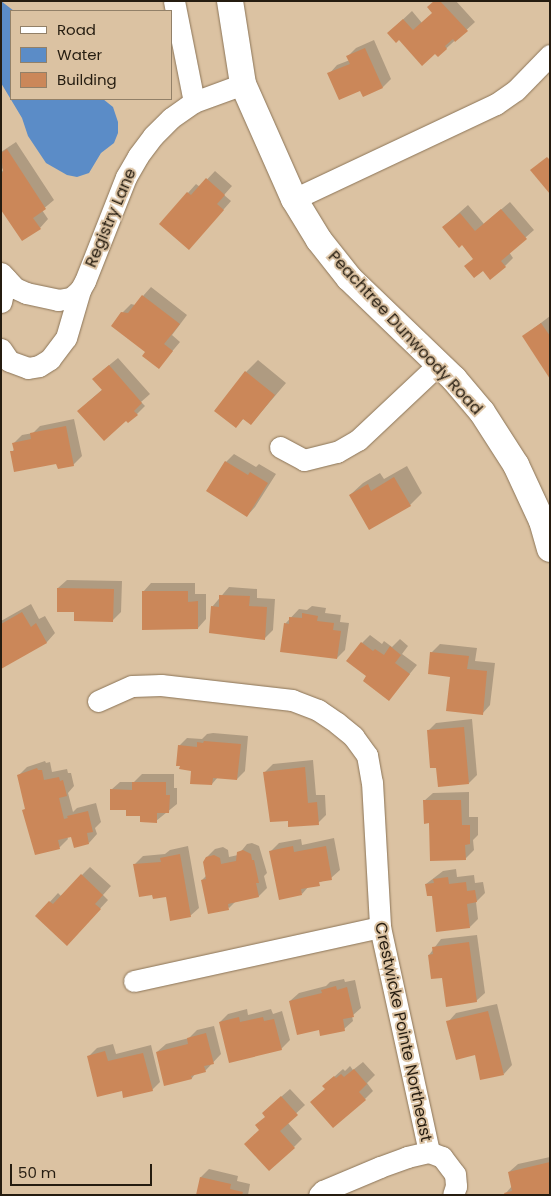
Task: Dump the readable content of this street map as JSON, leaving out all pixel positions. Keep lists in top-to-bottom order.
{
  "streets": {
    "main road": ["Peachtree Dunwoody Road"],
    "street": ["Registry Lane", "Crestwicke Pointe Northeast"]
  },
  "crossings": [
    ["Registry Lane", "Peachtree Dunwoody Road"]
  ],
  "legend": ["Road", "Water", "Building"],
  "scale_bar": "50 m"
}
